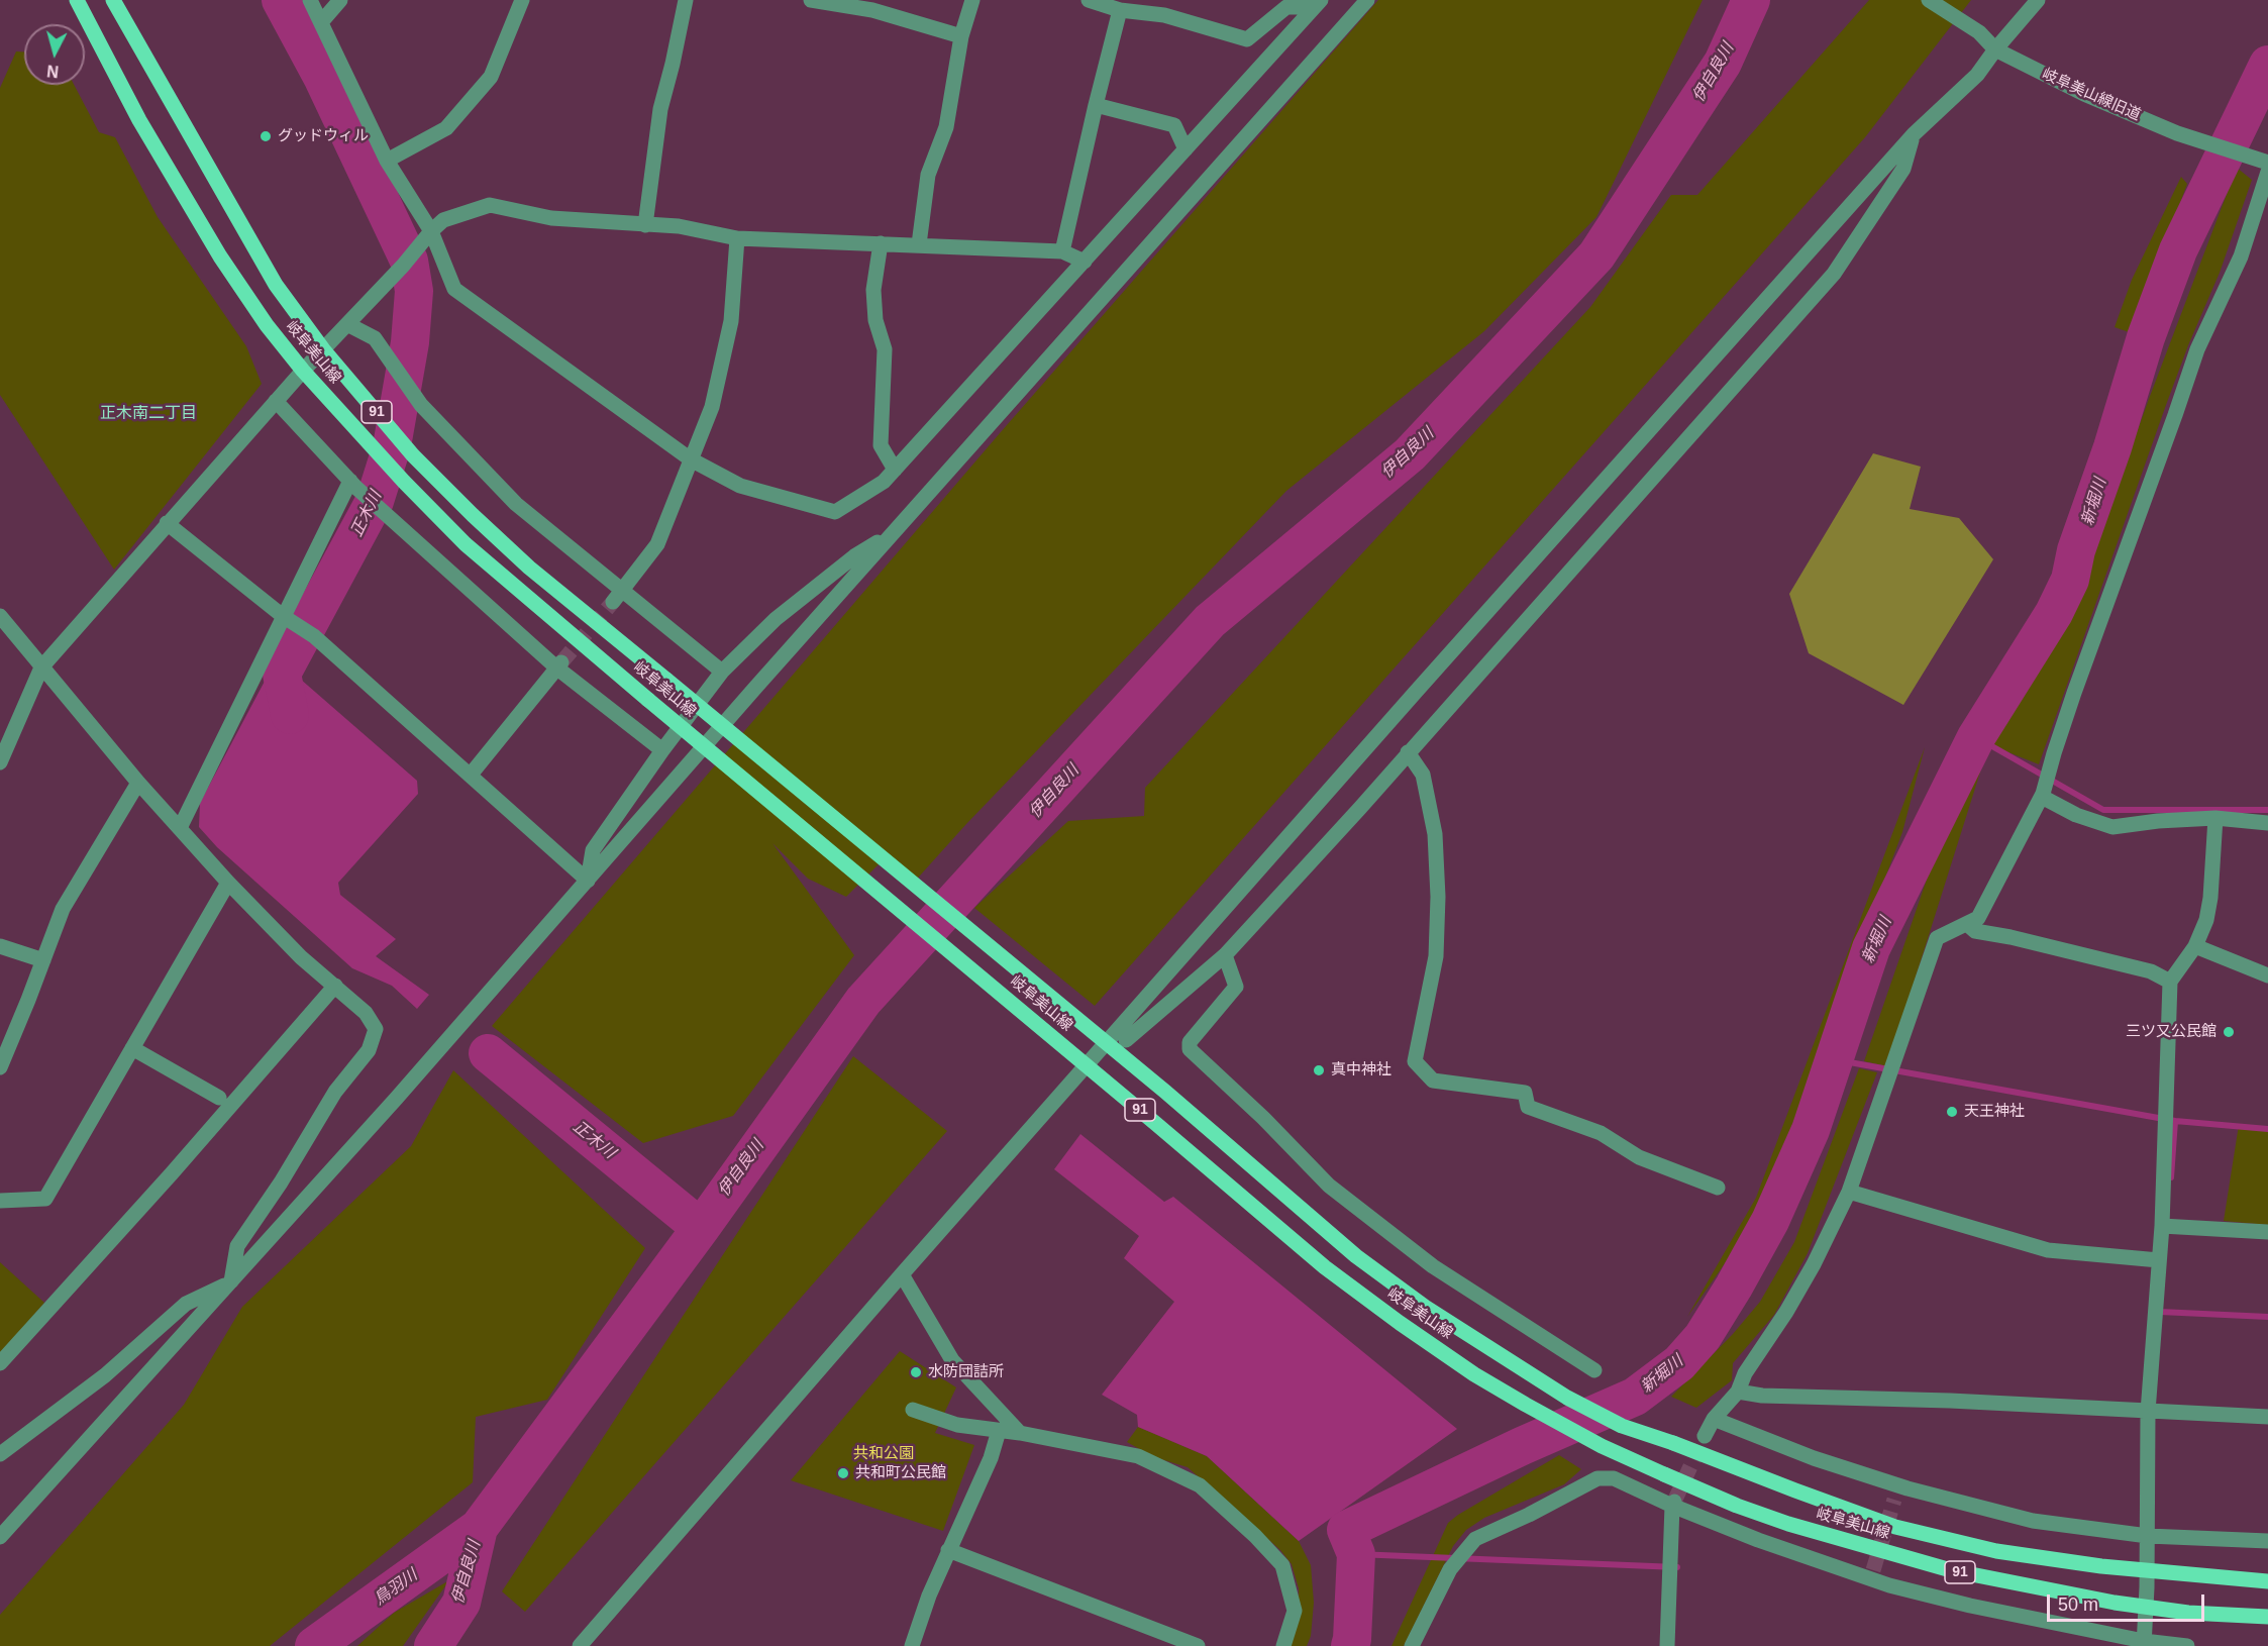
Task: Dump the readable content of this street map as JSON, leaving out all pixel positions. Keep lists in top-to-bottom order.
{
  "streets": {
    "main road": ["岐阜美山線", "91"],
    "street": ["岐阜美山線旧道"]
  },
  "districts": ["正木南二丁目"],
  "water": [
    "伊自良川",
    "新堀川",
    "正木川",
    "鳥羽川"
  ],
  "parks": ["共和公園"],
  "places": [
    "グッドウィル",
    "三ツ又公民館",
    "真中神社",
    "天王神社",
    "水防団詰所",
    "共和町公民館"
  ],
  "scale_bar": "50 m",
  "north": "bottom"
}
